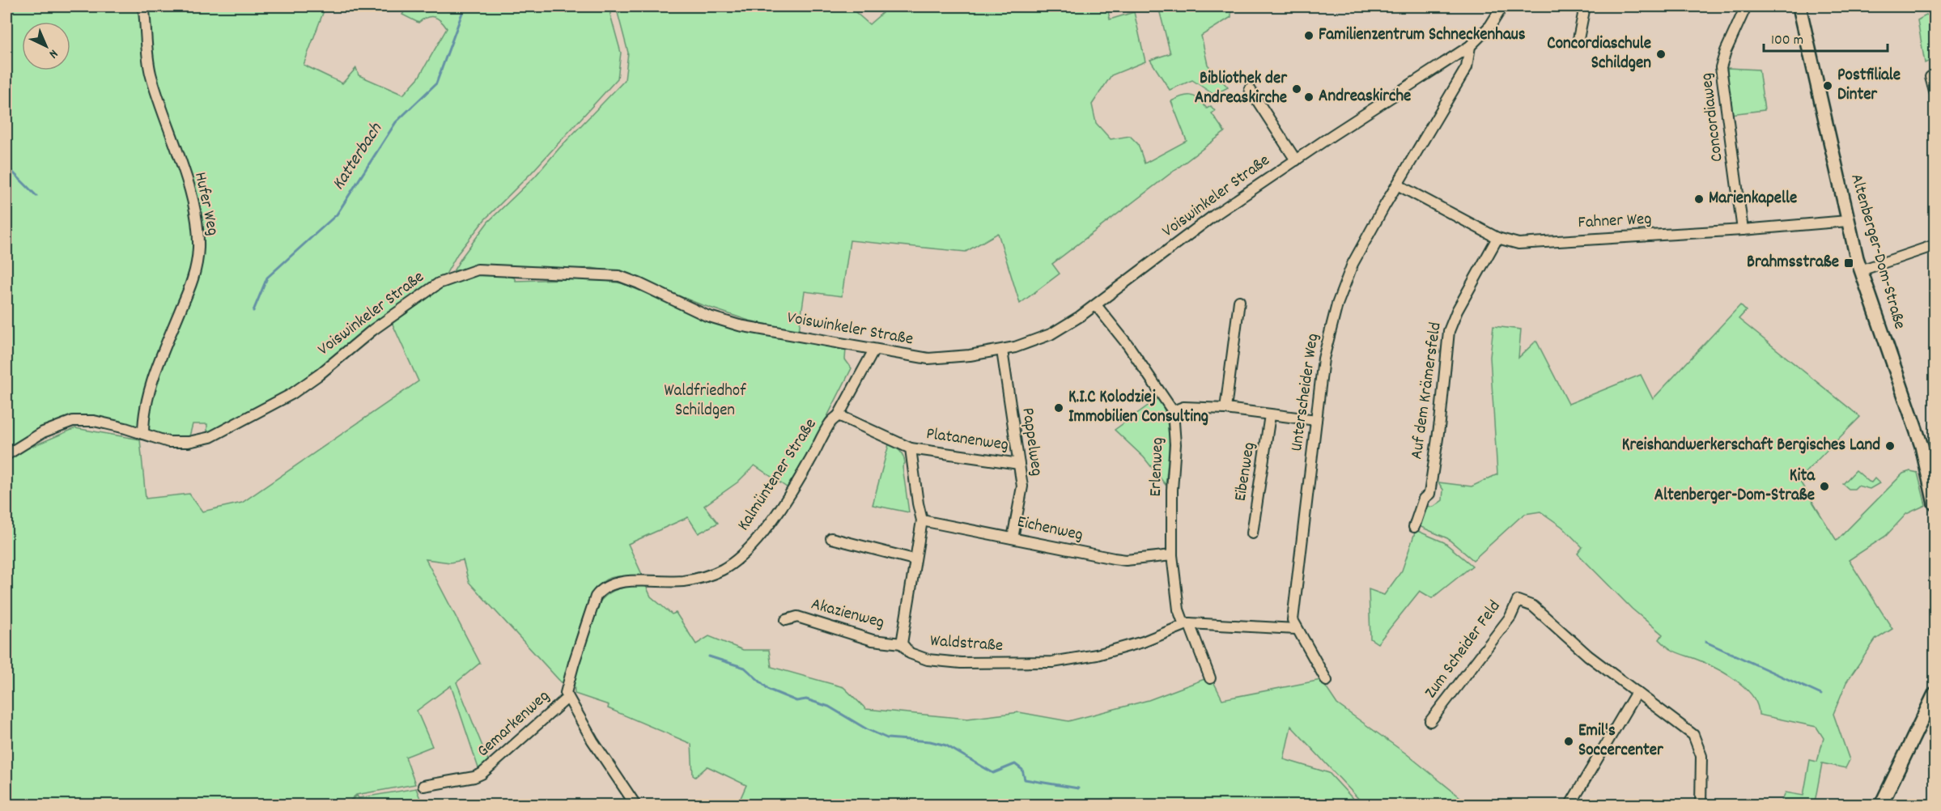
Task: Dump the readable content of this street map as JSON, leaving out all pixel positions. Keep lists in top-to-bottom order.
{
  "streets": {
    "main road": ["Altenberger-Dom-Straße"],
    "street": [
      "Concordiaweg",
      "Voiswinkeler Straße",
      "Hufer Weg",
      "Fahner Weg",
      "Auf dem Krämersfeld",
      "Unterscheider Weg",
      "Platanenweg",
      "Pappelweg",
      "Erlenweg",
      "Eibenweg",
      "Kalmüntener Straße",
      "Eichenweg",
      "Akazienweg",
      "Waldstraße",
      "Zum Scheider Feld",
      "Gemarkenweg"
    ]
  },
  "crossings": [
    ["Concordiaweg", "Fahner Weg"],
    ["Voiswinkeler Straße", "Hufer Weg"],
    ["Voiswinkeler Straße", "Unterscheider Weg"],
    ["Voiswinkeler Straße", "Pappelweg"],
    ["Voiswinkeler Straße", "Erlenweg"],
    ["Voiswinkeler Straße", "Kalmüntener Straße"],
    ["Fahner Weg", "Altenberger-Dom-Straße"],
    ["Fahner Weg", "Auf dem Krämersfeld"],
    ["Fahner Weg", "Unterscheider Weg"],
    ["Unterscheider Weg", "Waldstraße"],
    ["Platanenweg", "Pappelweg"],
    ["Pappelweg", "Eichenweg"],
    ["Erlenweg", "Eichenweg"],
    ["Erlenweg", "Waldstraße"],
    ["Kalmüntener Straße", "Gemarkenweg"],
    ["Akazienweg", "Waldstraße"]
  ],
  "water": ["Katterbach"],
  "parks": ["Waldfriedhof Schildgen"],
  "places": {
    "other": [
      "Familienzentrum Schneckenhaus",
      "Concordiaschule Schildgen",
      "Postfiliale Dinter",
      "Bibliothek der Andreaskirche",
      "Andreaskirche",
      "Marienkapelle",
      "K.I.C Kolodziej Immobilien Consulting",
      "Kreishandwerkerschaft Bergisches Land",
      "Kita Altenberger-Dom-Straße",
      "Emil's Soccercenter"
    ],
    "transit": ["Brahmsstraße"]
  },
  "scale_bar": "100 m",
  "north": "bottom right"
}
